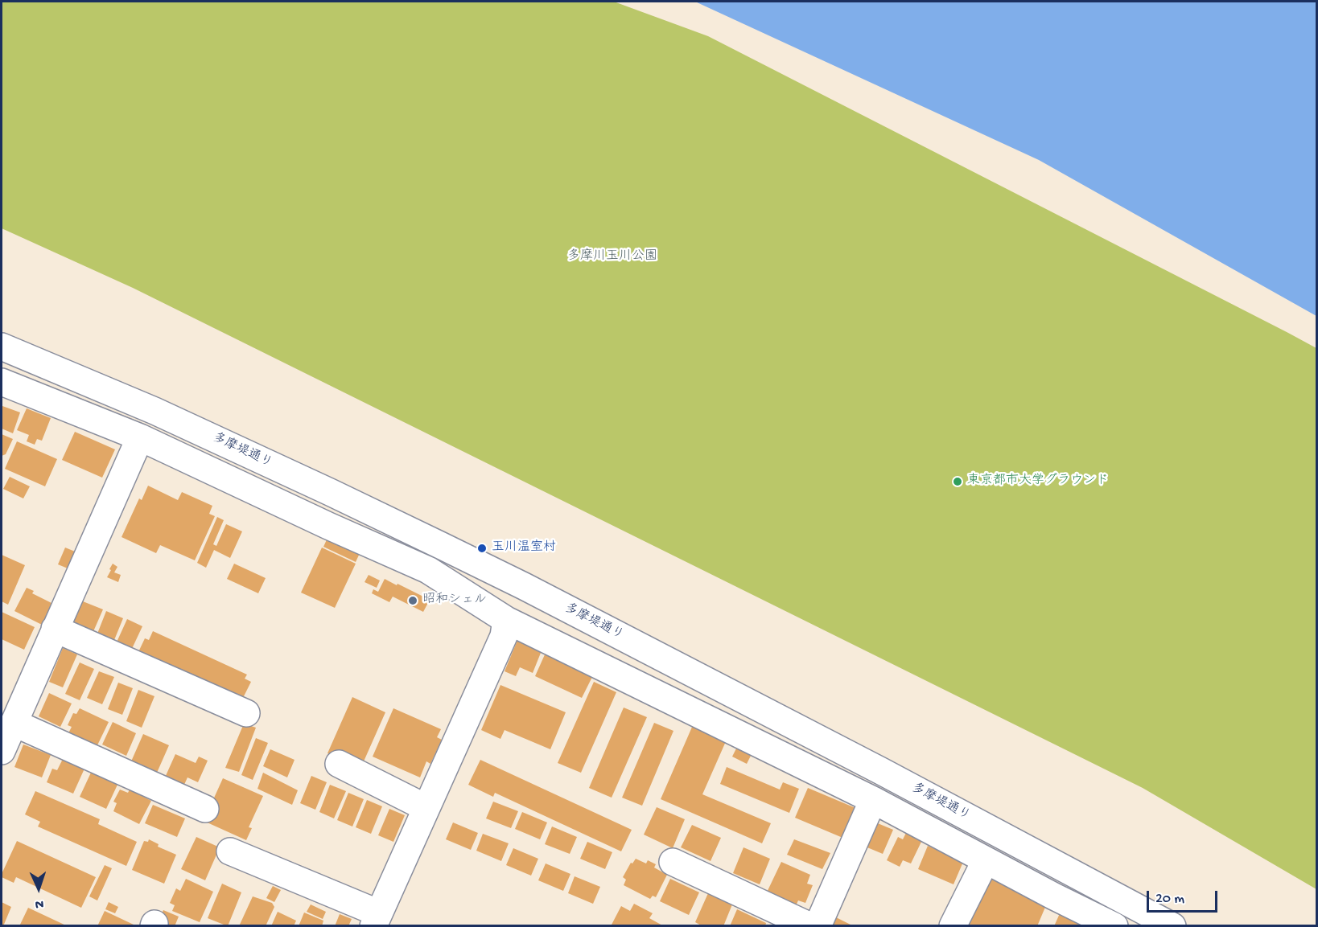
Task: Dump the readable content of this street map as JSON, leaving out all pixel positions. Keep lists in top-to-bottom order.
{
  "streets": {
    "street": ["多摩堤通り"]
  },
  "parks": ["多摩川玉川公園"],
  "places": ["東京都市大学グラウンド", "玉川温室村", "昭和シェル"],
  "scale_bar": "20 m",
  "north": "bottom"
}
